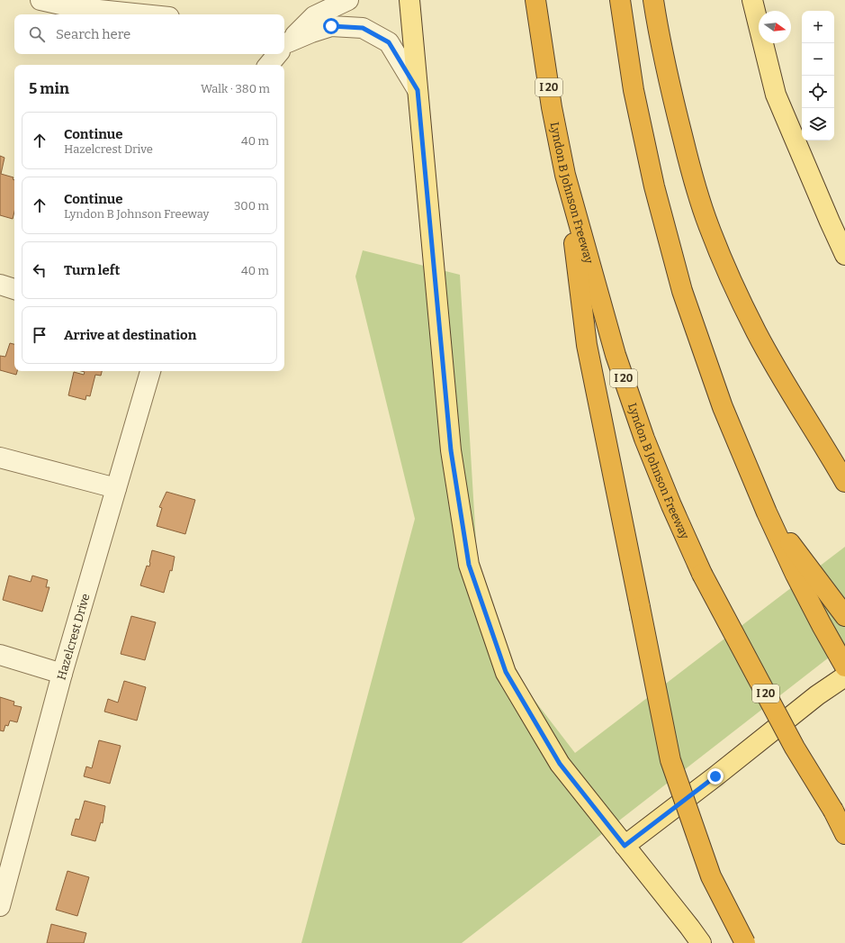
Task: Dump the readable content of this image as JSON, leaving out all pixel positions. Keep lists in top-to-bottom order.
{
  "streets": {
    "highway": ["I 20", "Lyndon B Johnson Freeway"],
    "street": ["Hazelcrest Drive"]
  },
  "north": "right",
  "page": {
    "map_buttons": ["+", "−"],
    "search": "Search here",
    "heading": ["5 min", "Walk · 380 m"],
    "list": [
      ["Continue", "Hazelcrest Drive", "40 m"],
      ["Continue", "Lyndon B Johnson Freeway", "300 m"],
      ["Turn left", "40 m"],
      "Arrive at destination"
    ]
  }
}
